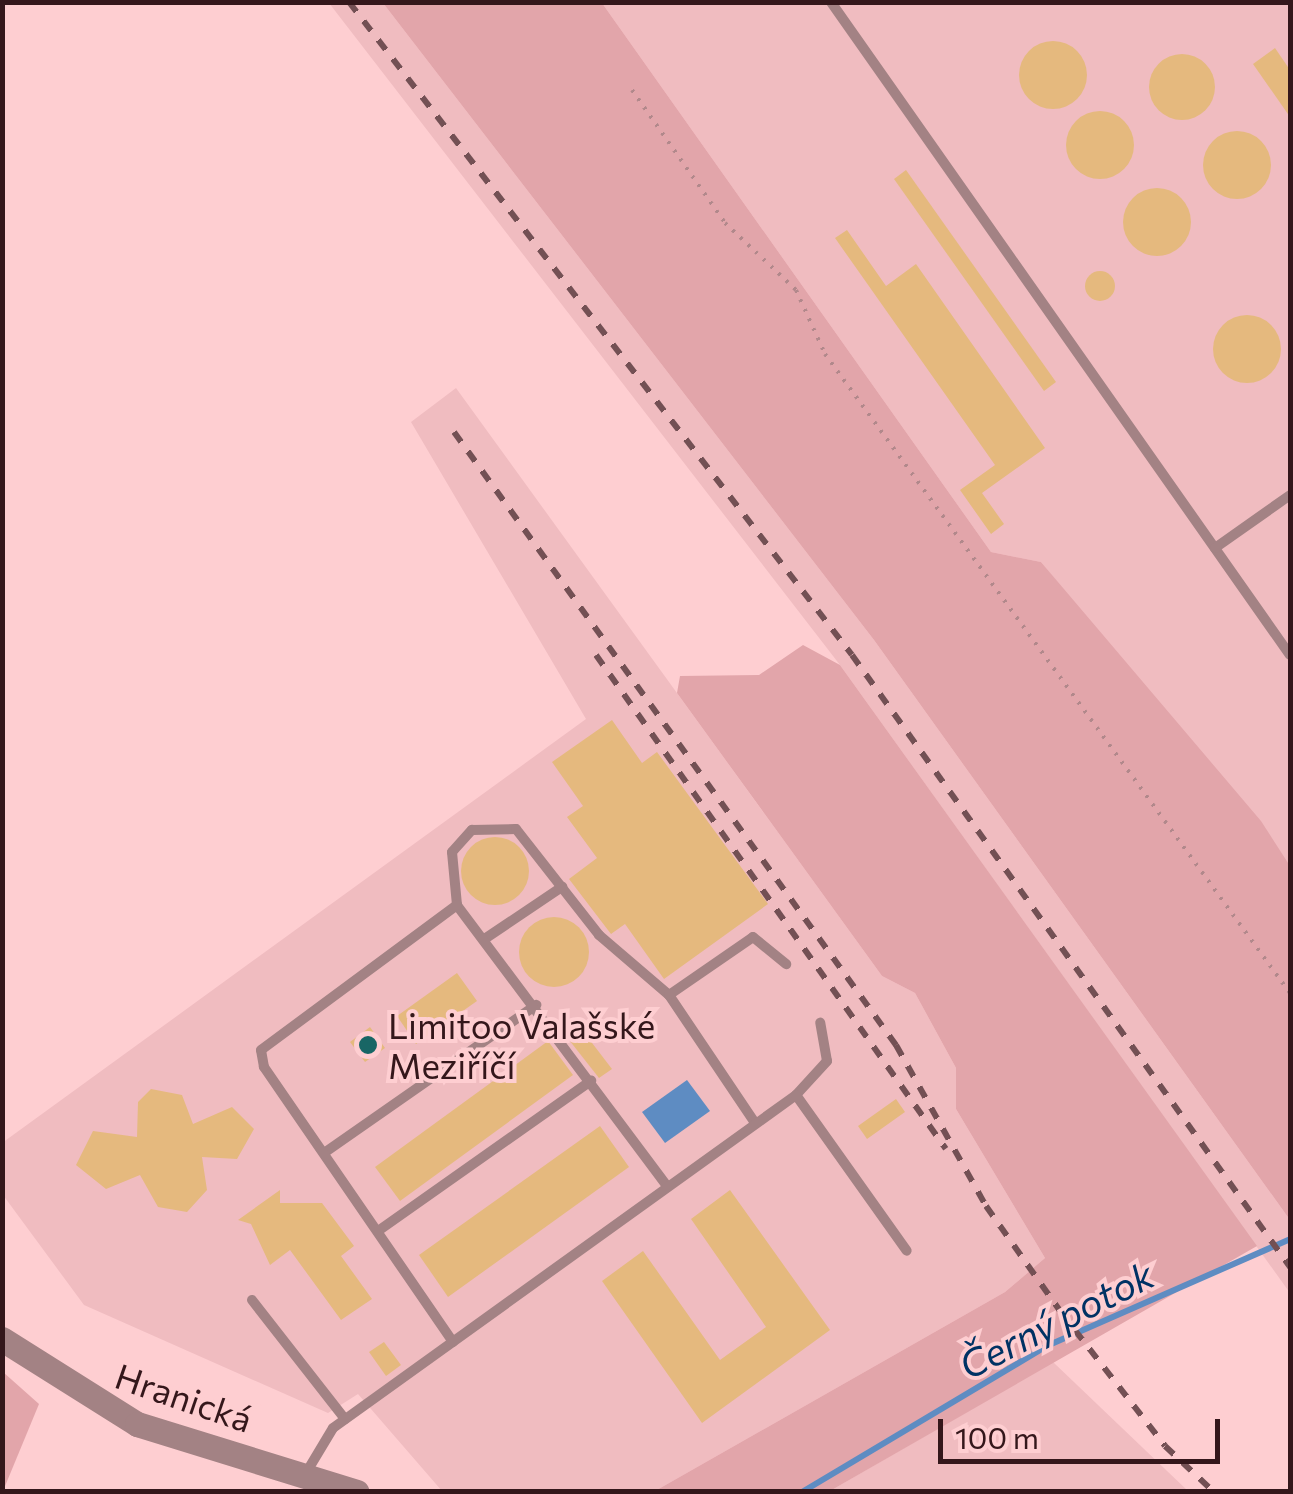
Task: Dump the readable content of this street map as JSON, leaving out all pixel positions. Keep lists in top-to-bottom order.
{
  "streets": {
    "street": ["Hranická"]
  },
  "water": ["Černý potok"],
  "places": ["Limitoo Valašské Meziříčí"],
  "scale_bar": "100 m"
}
